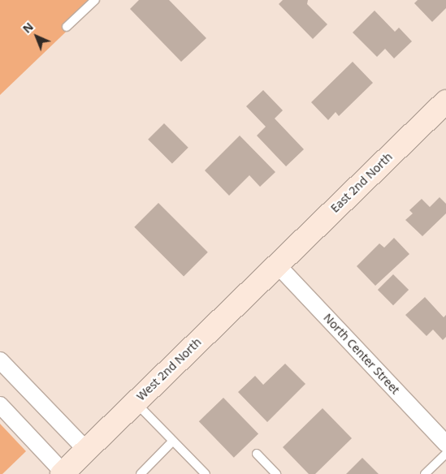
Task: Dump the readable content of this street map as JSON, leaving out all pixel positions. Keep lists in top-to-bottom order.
{
  "streets": {
    "street": ["East 2nd North", "North Center Street", "West 2nd North"]
  },
  "crossings": [
    ["East 2nd North", "North Center Street"],
    ["East 2nd North", "West 2nd North"],
    ["North Center Street", "West 2nd North"]
  ],
  "north": "top left"
}
